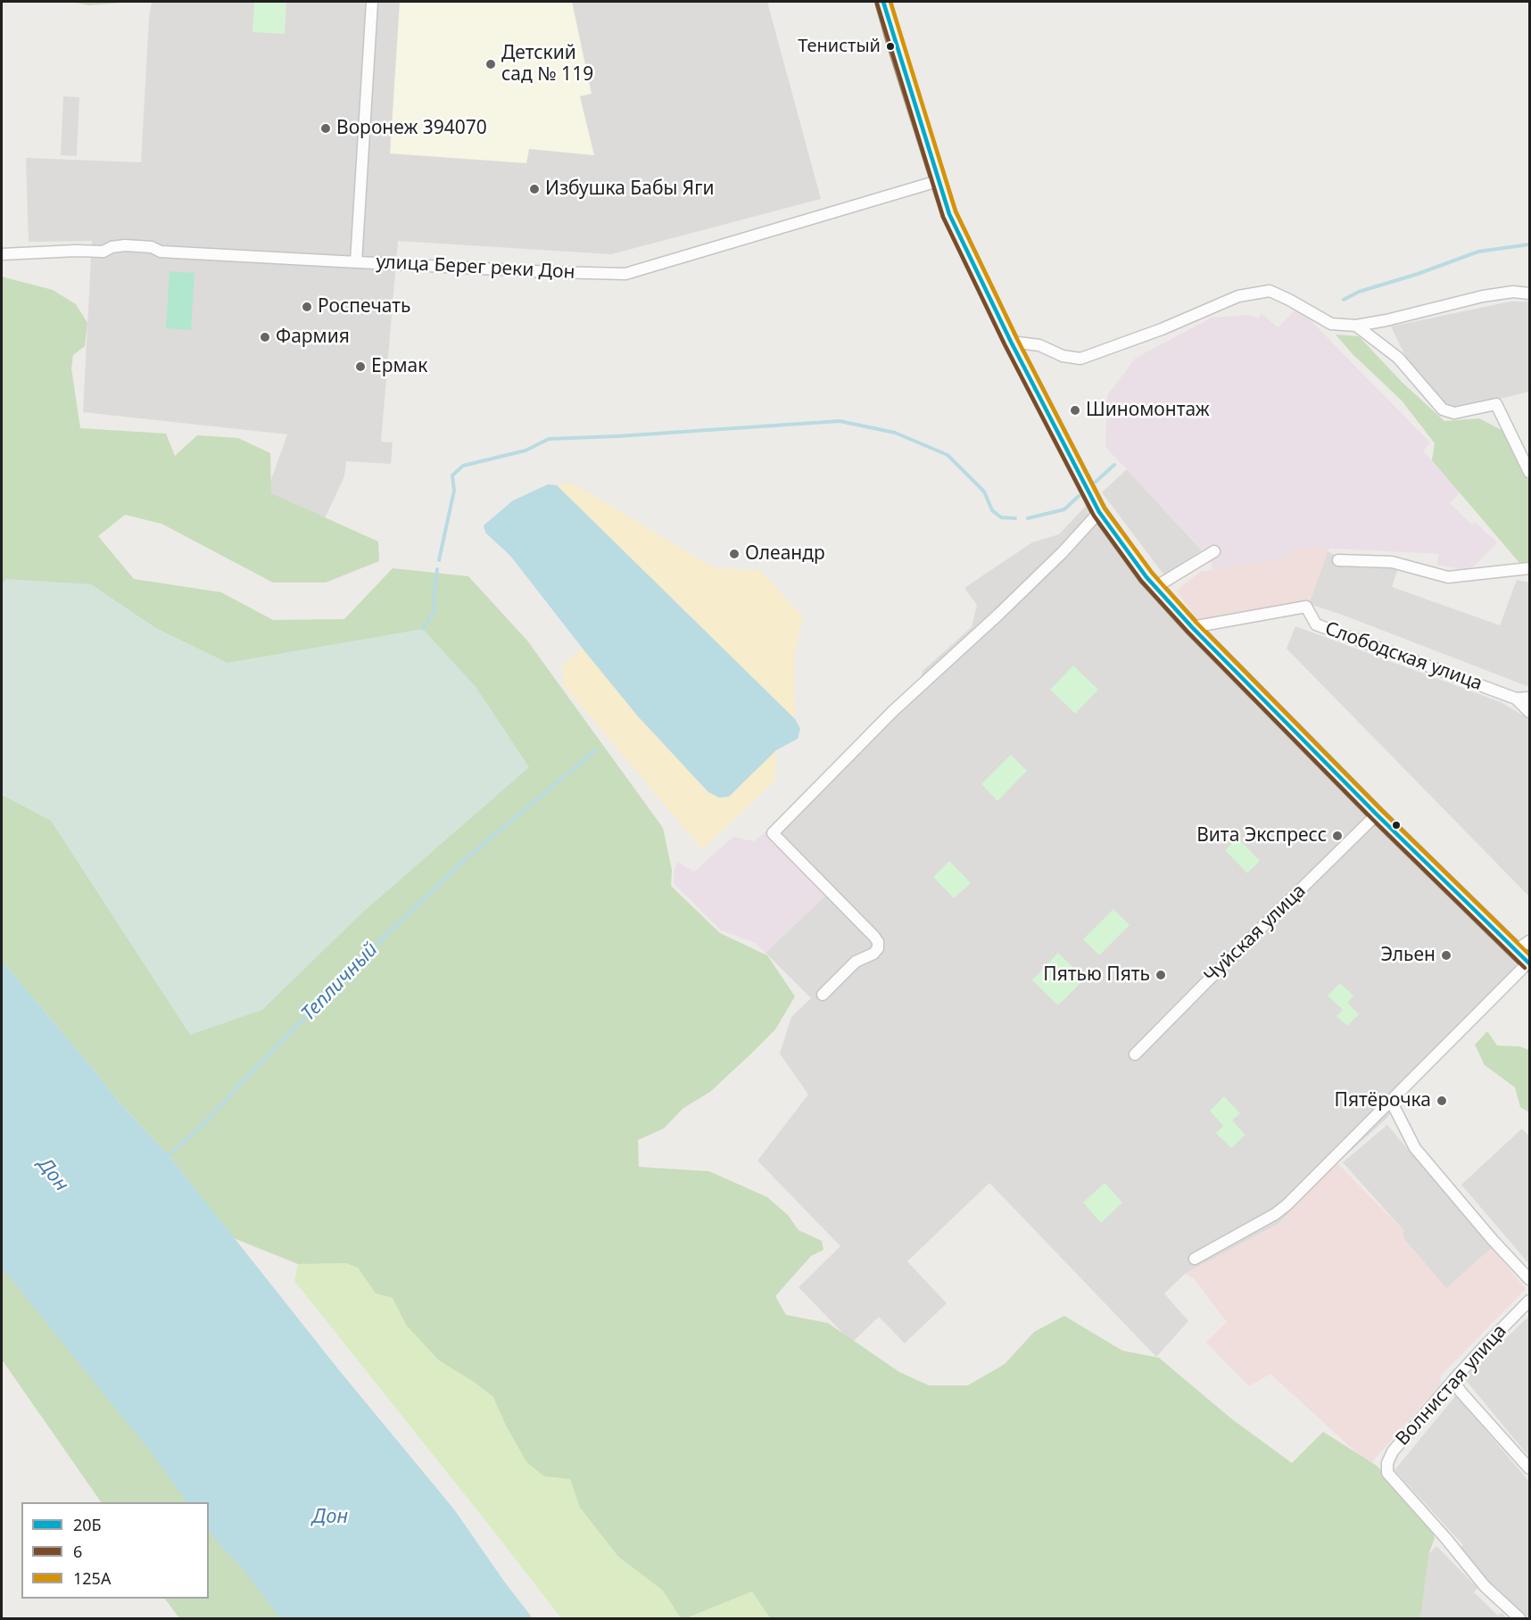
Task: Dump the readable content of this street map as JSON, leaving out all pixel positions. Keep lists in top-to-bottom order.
{
  "streets": {
    "street": [
      "улица Берег реки Дон",
      "Слободская улица",
      "Чуйская улица",
      "Волнистая улица"
    ]
  },
  "water": ["Тепличный", "Дон"],
  "places": [
    "Тенистый",
    "Детский сад № 119",
    "Воронеж 394070",
    "Избушка Бабы Яги",
    "Роспечать",
    "Фармия",
    "Ермак",
    "Шиномонтаж",
    "Олеандр",
    "Вита Экспресс",
    "Эльен",
    "Пятью Пять",
    "Пятёрочка"
  ],
  "lines": ["transit line 20Б", "transit line 125А", "transit line 6"],
  "legend": ["20Б", "6", "125А"]
}
